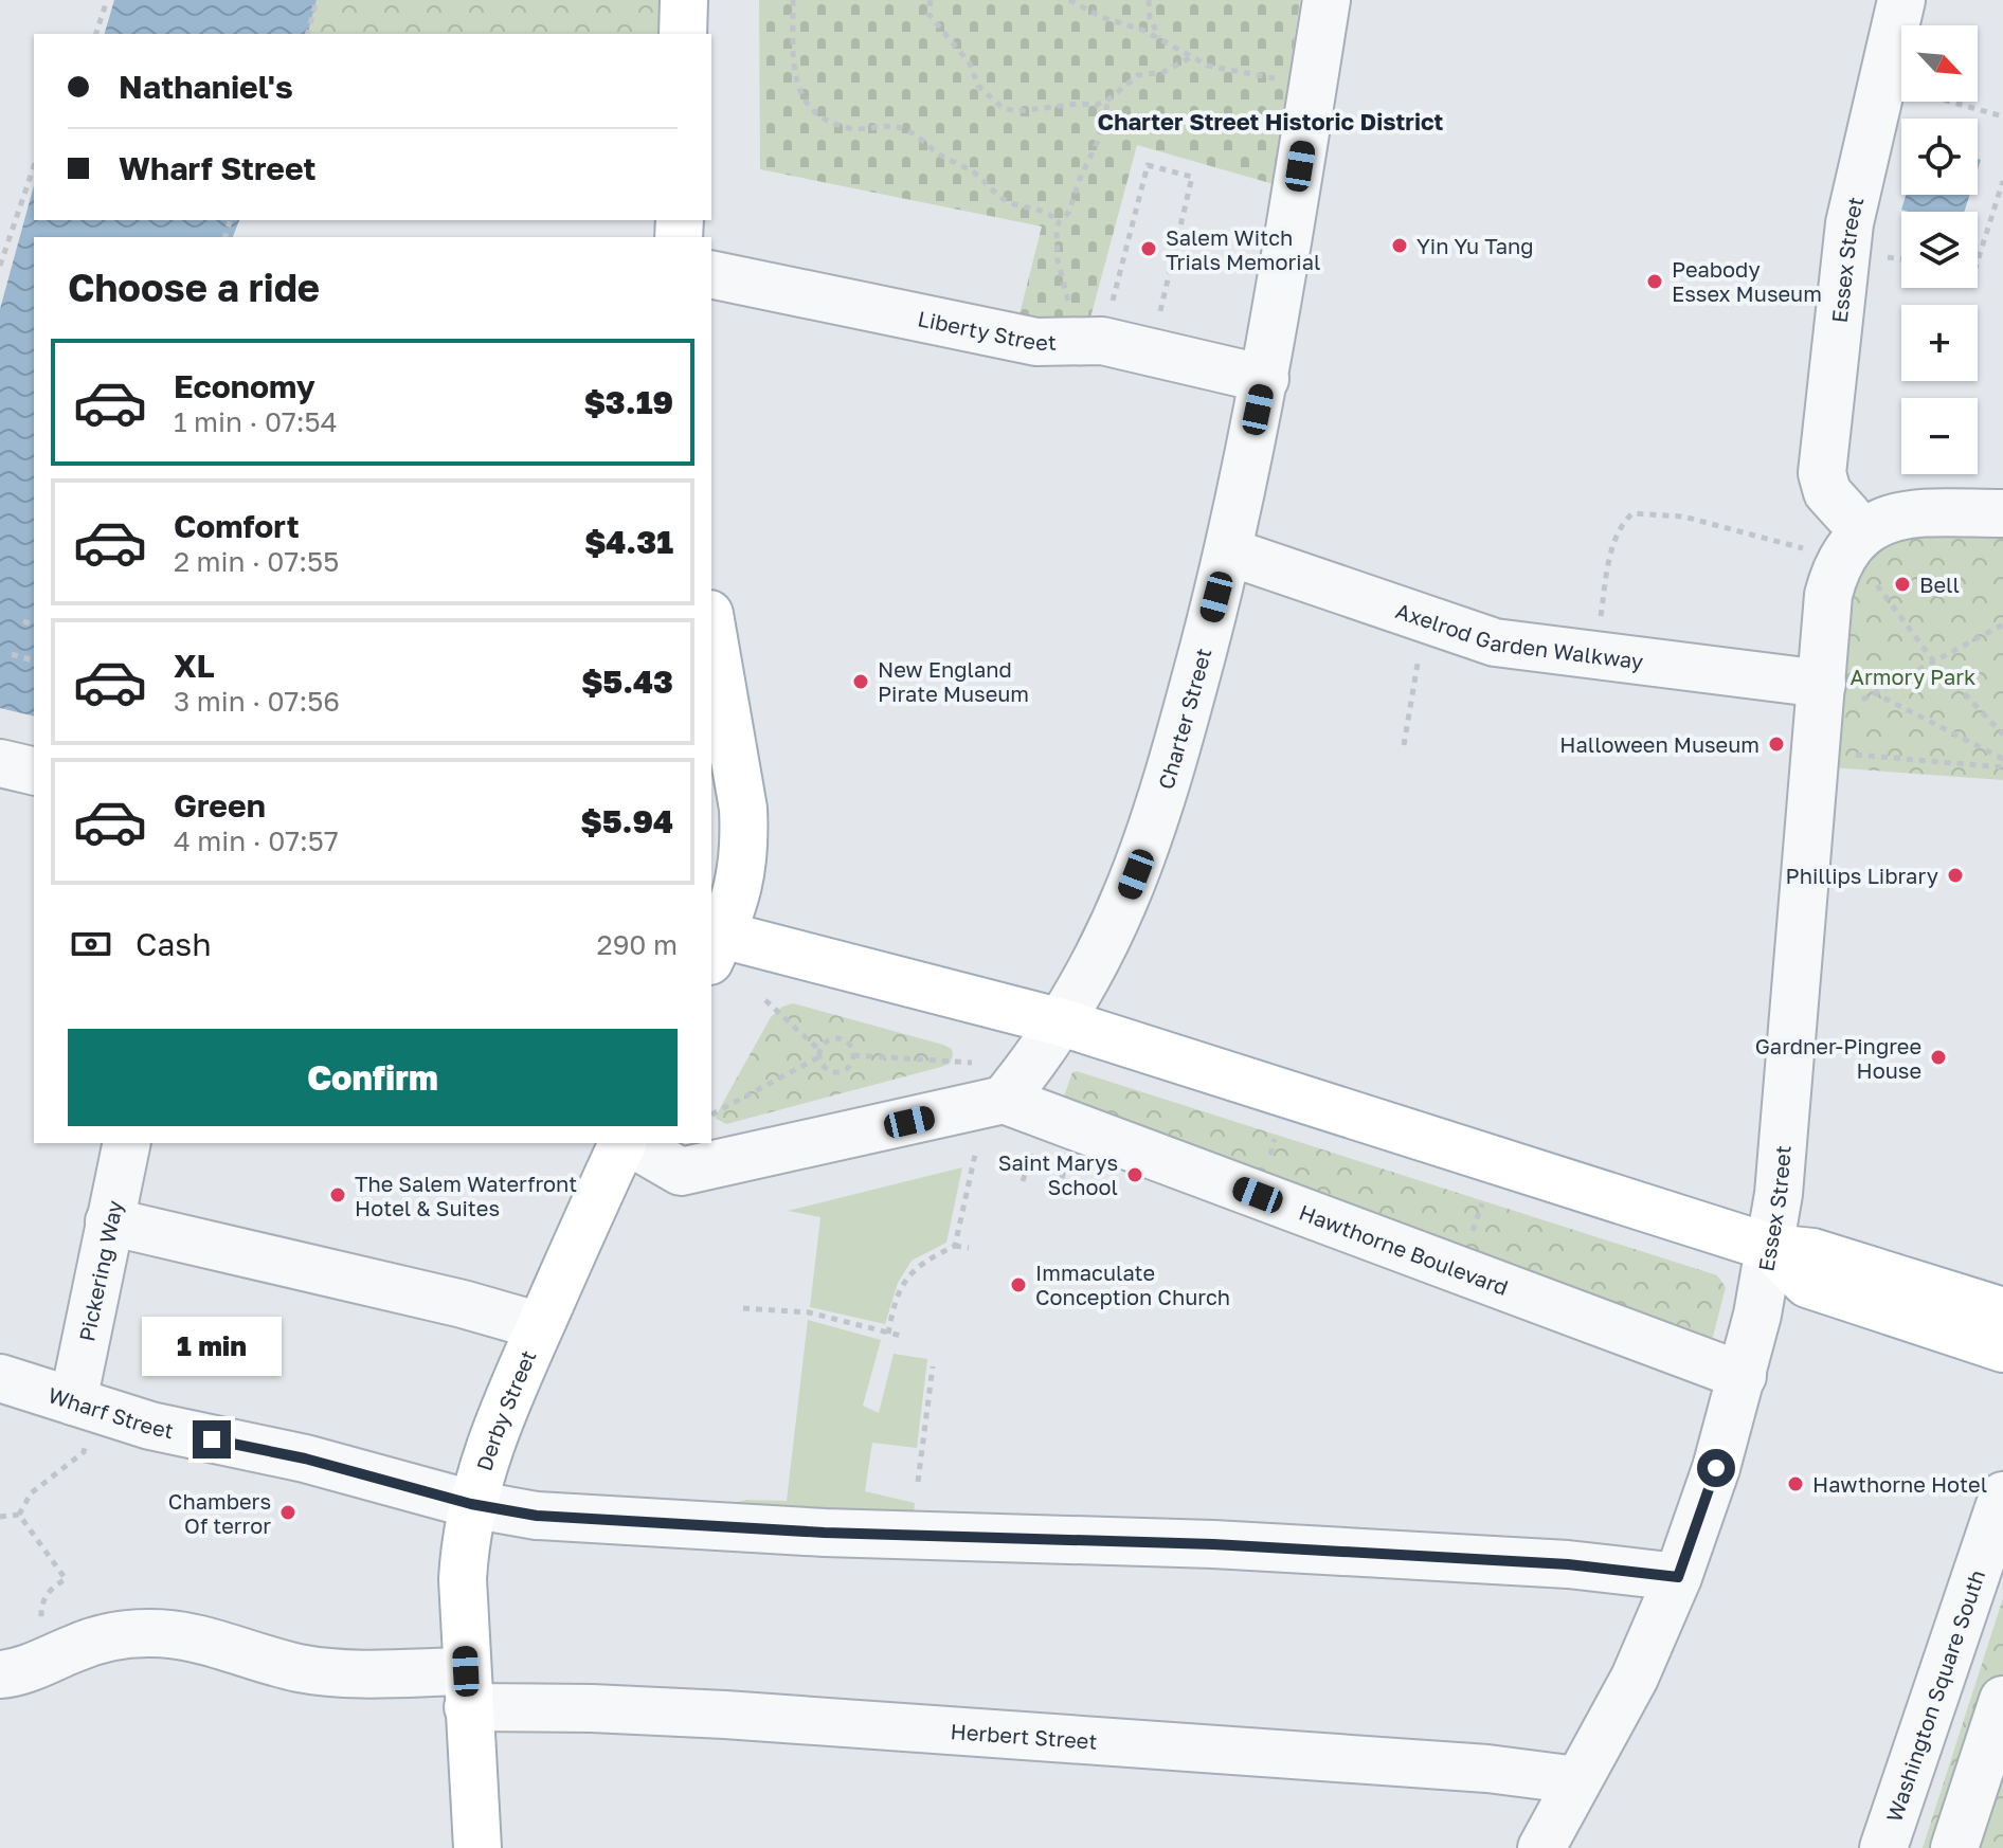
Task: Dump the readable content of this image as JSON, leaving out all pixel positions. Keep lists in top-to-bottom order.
{
  "streets": {
    "main road": ["Derby Street"],
    "street": [
      "Essex Street",
      "Liberty Street",
      "Axelrod Garden Walkway",
      "Charter Street",
      "Hawthorne Boulevard",
      "Pickering Way",
      "Wharf Street",
      "Washington Square South",
      "Herbert Street"
    ]
  },
  "crossings": [
    ["Essex Street", "Axelrod Garden Walkway"],
    ["Essex Street", "Hawthorne Boulevard"],
    ["Essex Street", "Wharf Street"],
    ["Essex Street", "Herbert Street"],
    ["Liberty Street", "Charter Street"],
    ["Axelrod Garden Walkway", "Charter Street"],
    ["Charter Street", "Hawthorne Boulevard"],
    ["Pickering Way", "Wharf Street"],
    ["Derby Street", "Wharf Street"],
    ["Derby Street", "Herbert Street"]
  ],
  "districts": ["Charter Street Historic District"],
  "parks": ["Armory Park"],
  "places": [
    "Yin Yu Tang",
    "Salem Witch Trials Memorial",
    "Peabody Essex Museum",
    "Bell",
    "New England Pirate Museum",
    "Halloween Museum",
    "Phillips Library",
    "Gardner-Pingree House",
    "Saint Marys School",
    "The Salem Waterfront Hotel & Suites",
    "Immaculate Conception Church",
    "Hawthorne Hotel",
    "Chambers Of terror"
  ],
  "north": "bottom right",
  "page": {
    "map_buttons": ["+", "−"],
    "banner": ["Nathaniel's", "Wharf Street"],
    "heading": "Choose a ride",
    "list": [
      {
        "name": "Economy",
        "note": "1 min · 07:54",
        "value": "$3.19"
      },
      {
        "name": "Comfort",
        "note": "2 min · 07:55",
        "value": "$4.31"
      },
      {
        "name": "XL",
        "note": "3 min · 07:56",
        "value": "$5.43"
      },
      {
        "name": "Green",
        "note": "4 min · 07:57",
        "value": "$5.94"
      }
    ],
    "pay": ["Cash", "290 m"],
    "buttons": "Confirm",
    "bubble": "1 min"
  }
}
